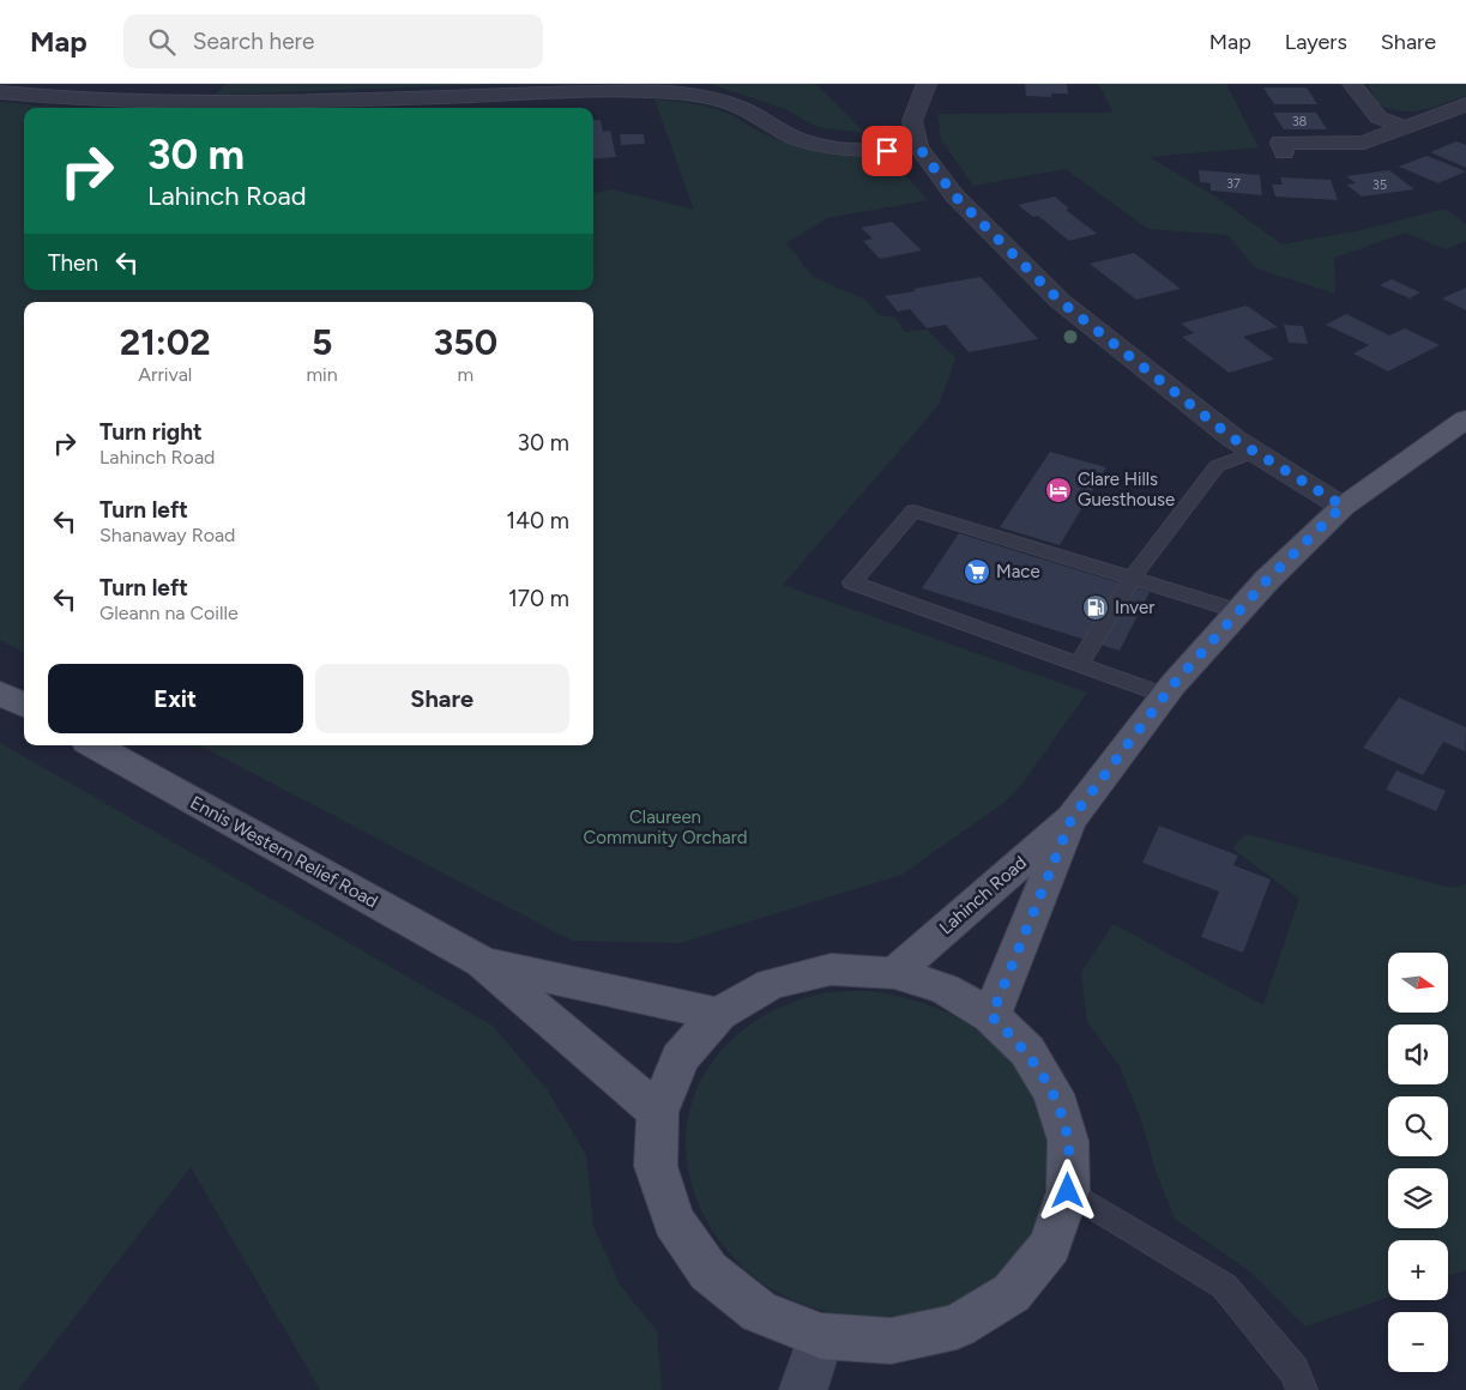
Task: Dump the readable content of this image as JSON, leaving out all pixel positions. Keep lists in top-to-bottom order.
{
  "streets": {
    "main road": ["Ennis Western Relief Road", "Lahinch Road"]
  },
  "parks": ["Claureen Community Orchard"],
  "places": {
    "hotel": ["Clare Hills Guesthouse"],
    "supermarket": ["Mace"],
    "fuel station": ["Inver"]
  },
  "house_numbers": ["38", "37", "35"],
  "north": "right",
  "page": {
    "header": "Map",
    "search": "Search here",
    "nav": ["Map", "Layers", "Share"],
    "turn": ["30 m", "Lahinch Road"],
    "then": "Then",
    "eta": [
      "21:02",
      "Arrival",
      "5",
      "min",
      "350",
      "m"
    ],
    "list": [
      {
        "name": "Turn right",
        "note": "Lahinch Road",
        "value": "30 m"
      },
      {
        "name": "Turn left",
        "note": "Shanaway Road",
        "value": "140 m"
      },
      {
        "name": "Turn left",
        "note": "Gleann na Coille",
        "value": "170 m"
      }
    ],
    "buttons": ["Exit", "Share"],
    "map_buttons": ["+", "−"]
  }
}
